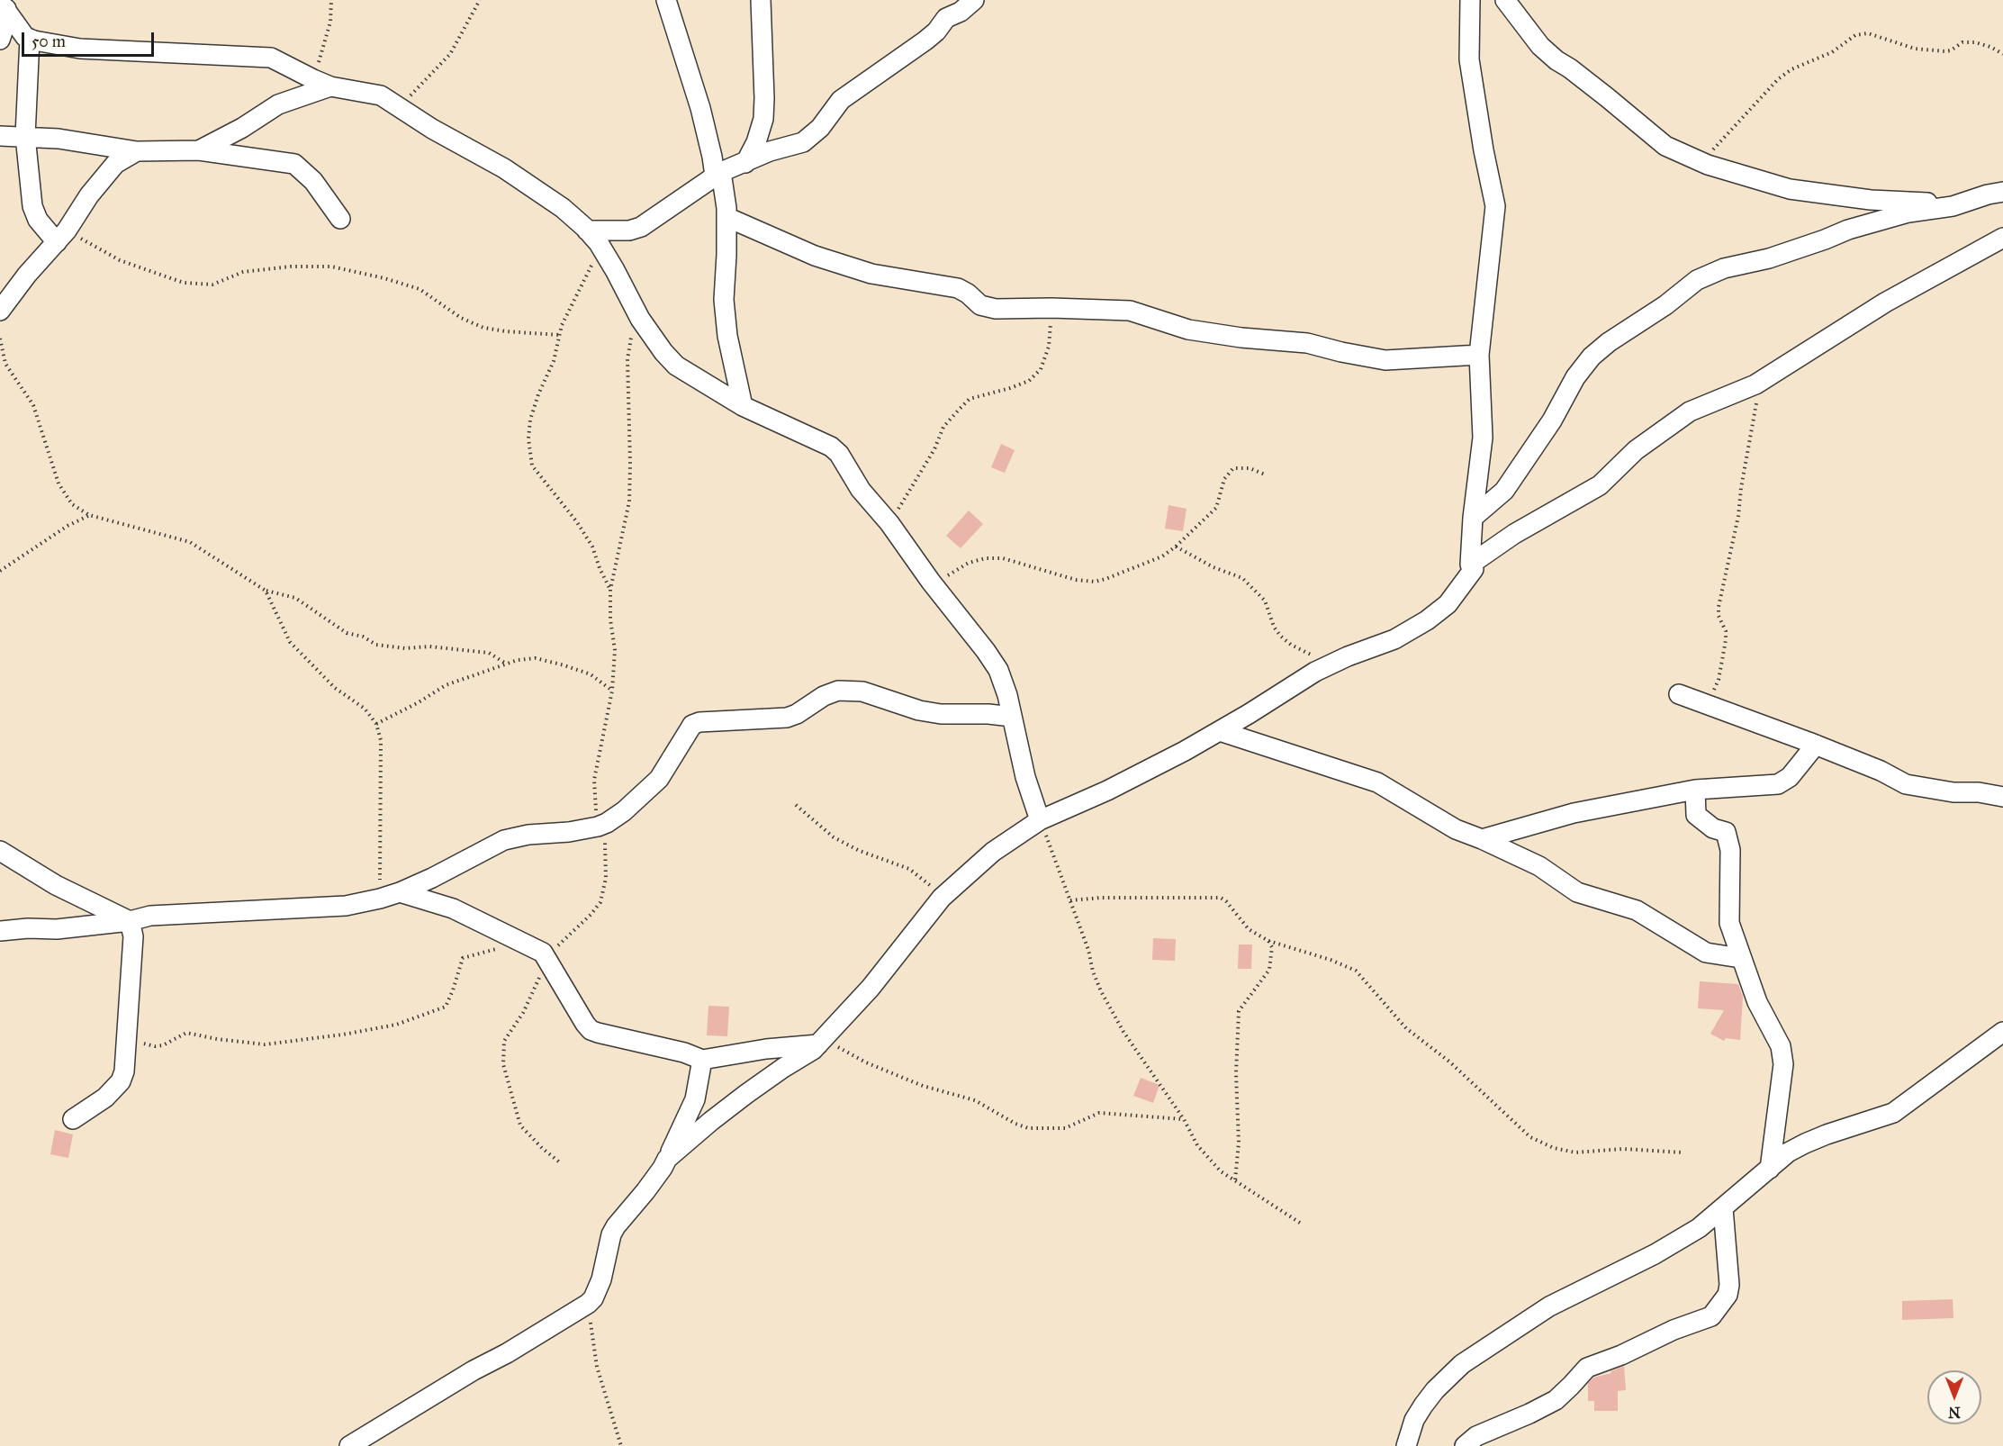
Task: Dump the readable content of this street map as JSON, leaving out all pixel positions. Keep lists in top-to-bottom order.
{
  "scale_bar": "50 m",
  "north": "bottom"
}
